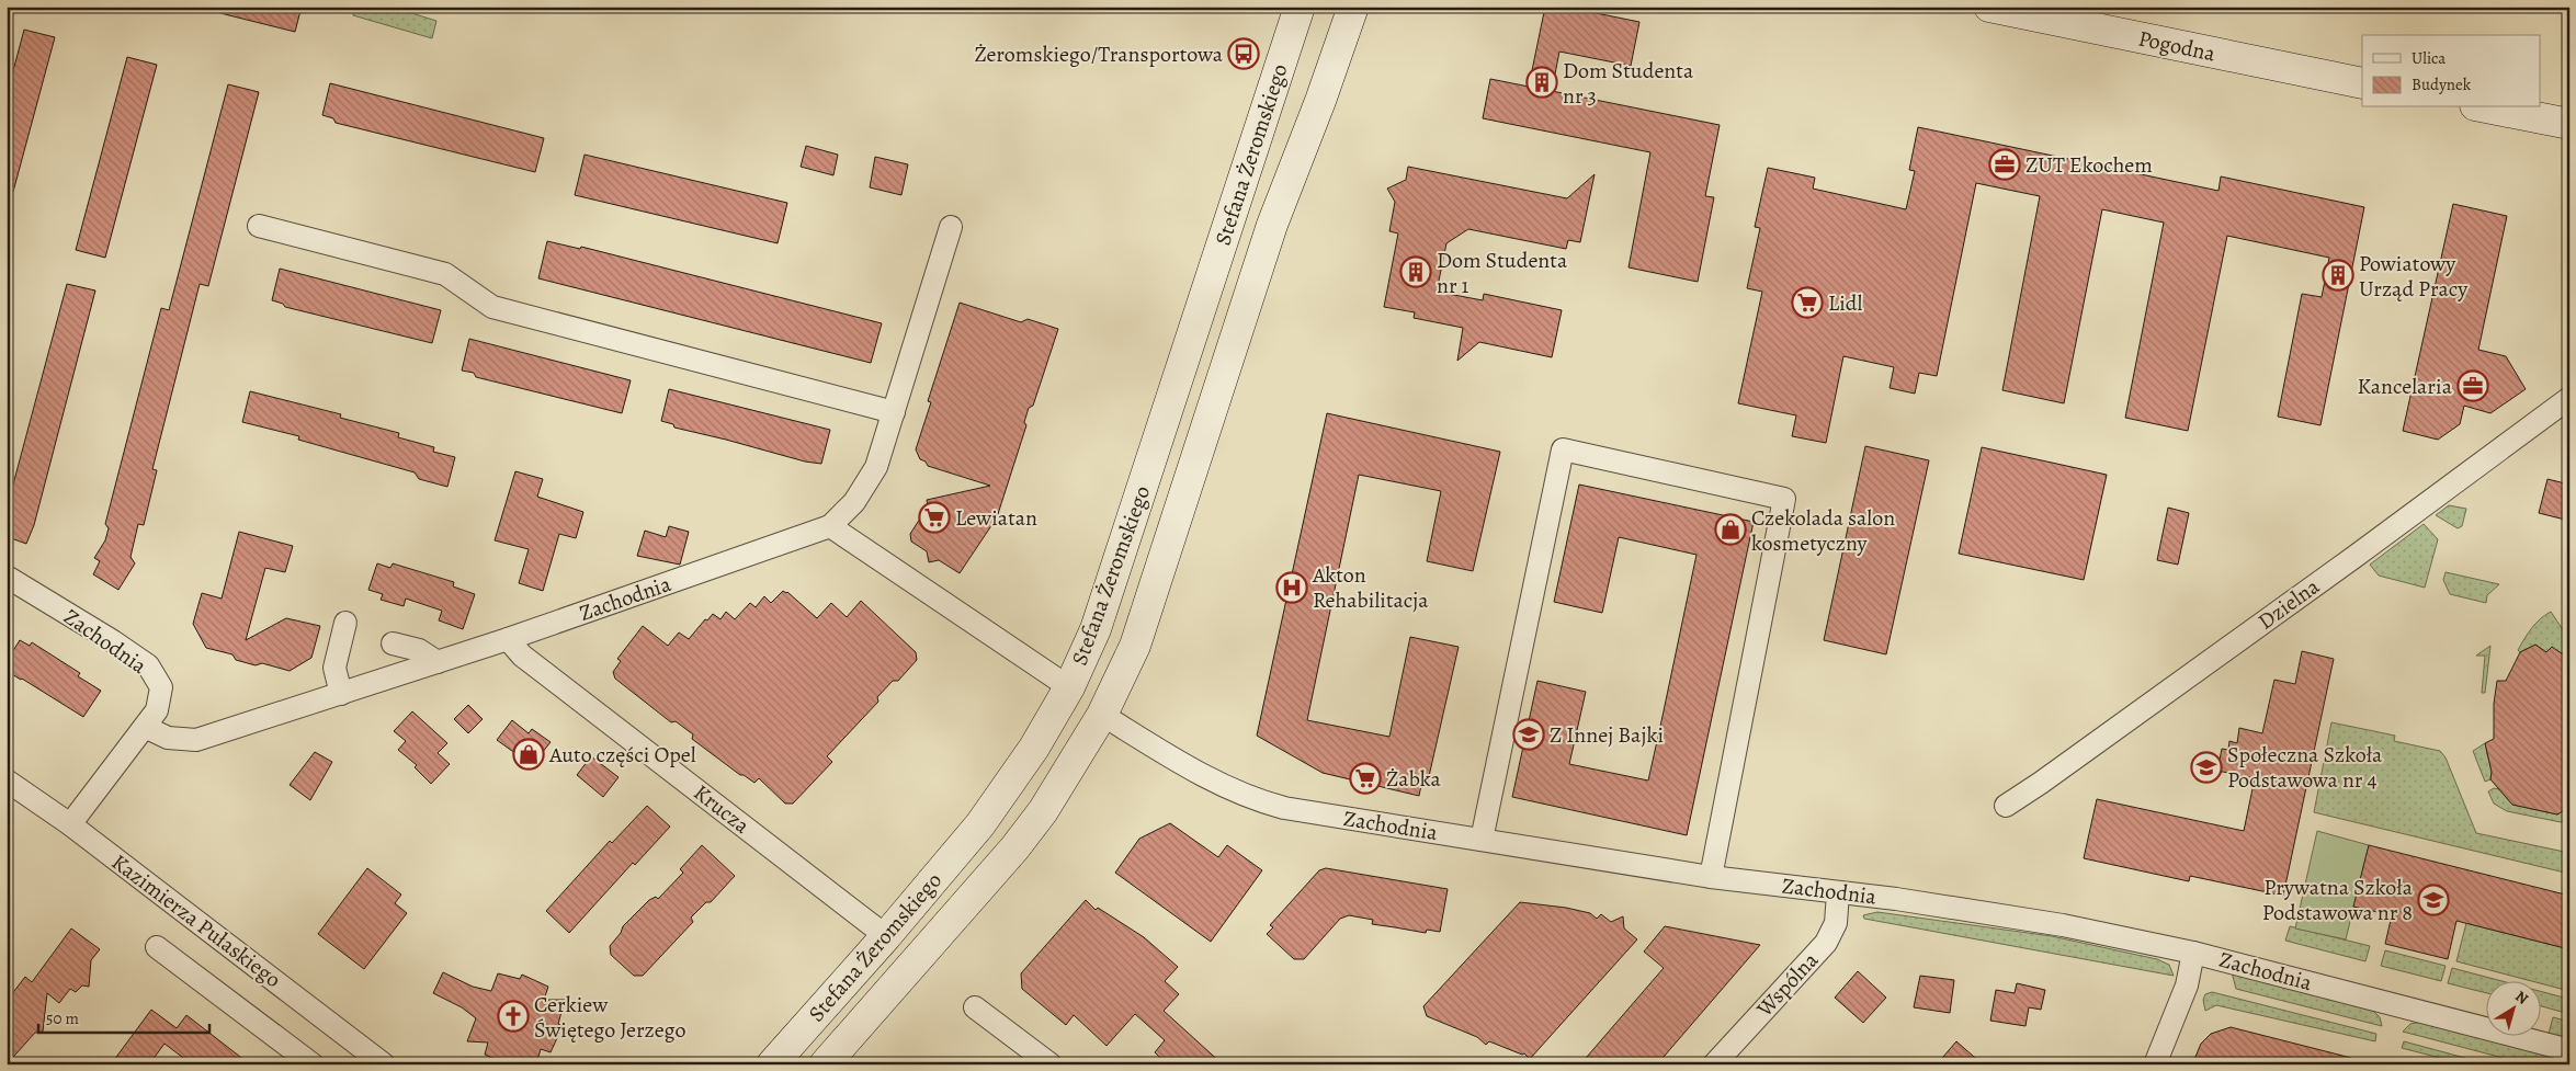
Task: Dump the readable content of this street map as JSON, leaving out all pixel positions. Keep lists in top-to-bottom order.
{
  "streets": {
    "main road": ["Pogodna", "Stefana Żeromskiego"],
    "street": [
      "Zachodnia",
      "Dzielna",
      "Krucza",
      "Kazimierza Pułaskiego",
      "Wspólna"
    ]
  },
  "crossings": [
    ["Stefana Żeromskiego", "Zachodnia"],
    ["Stefana Żeromskiego", "Krucza"],
    ["Zachodnia", "Krucza"],
    ["Zachodnia", "Kazimierza Pułaskiego"],
    ["Zachodnia", "Wspólna"]
  ],
  "places": {
    "bus stop": ["Żeromskiego/Transportowa"],
    "building": ["Dom Studenta nr 3", "Dom Studenta nr 1", "Powiatowy Urząd Pracy"],
    "office": ["ZUT Ekochem", "Kancelaria"],
    "supermarket": ["Lidl", "Lewiatan", "Żabka"],
    "shop": ["Czekolada salon kosmetyczny", "Auto części Opel"],
    "hospital": ["Akton Rehabilitacja"],
    "school or university": ["Z Innej Bajki", "Społeczna Szkoła Podstawowa nr 4", "Prywatna Szkoła Podstawowa nr 8"],
    "church": ["Cerkiew Świętego Jerzego"]
  },
  "legend": ["Ulica", "Budynek"],
  "scale_bar": "50 m",
  "north": "top right"
}
